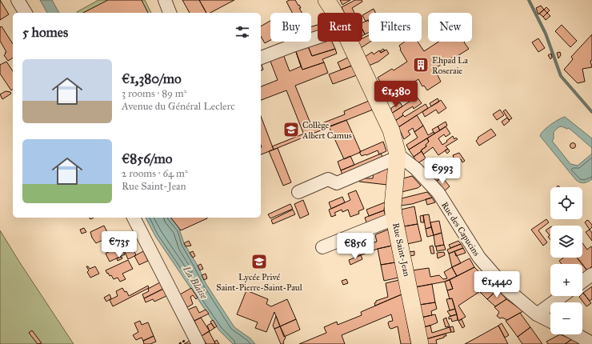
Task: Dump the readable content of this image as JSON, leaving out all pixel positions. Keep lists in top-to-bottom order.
{
  "streets": {
    "main road": ["Rue Saint-Jean"],
    "street": ["Rue des Capucins"]
  },
  "crossings": [
    ["Rue des Capucins", "Rue Saint-Jean"]
  ],
  "water": ["La Blaise"],
  "places": {
    "building": ["Ehpad La Roseraie"],
    "school or university": ["Collège Albert Camus", "Lycée Privé Saint-Pierre-Saint-Paul"]
  },
  "page": {
    "chip": [
      "Buy",
      "Rent",
      "Filters",
      "New"
    ],
    "heading": "5 homes",
    "list": [
      {
        "name": "€1,380/mo",
        "note": "3 rooms · 89 m² · Avenue du Général Leclerc"
      },
      {
        "name": "€856/mo",
        "note": "2 rooms · 64 m² · Rue Saint-Jean"
      }
    ],
    "price": [
      "€1,380",
      "€993",
      "€735",
      "€856",
      "€1,440"
    ],
    "map_buttons": ["+", "−"]
  }
}
